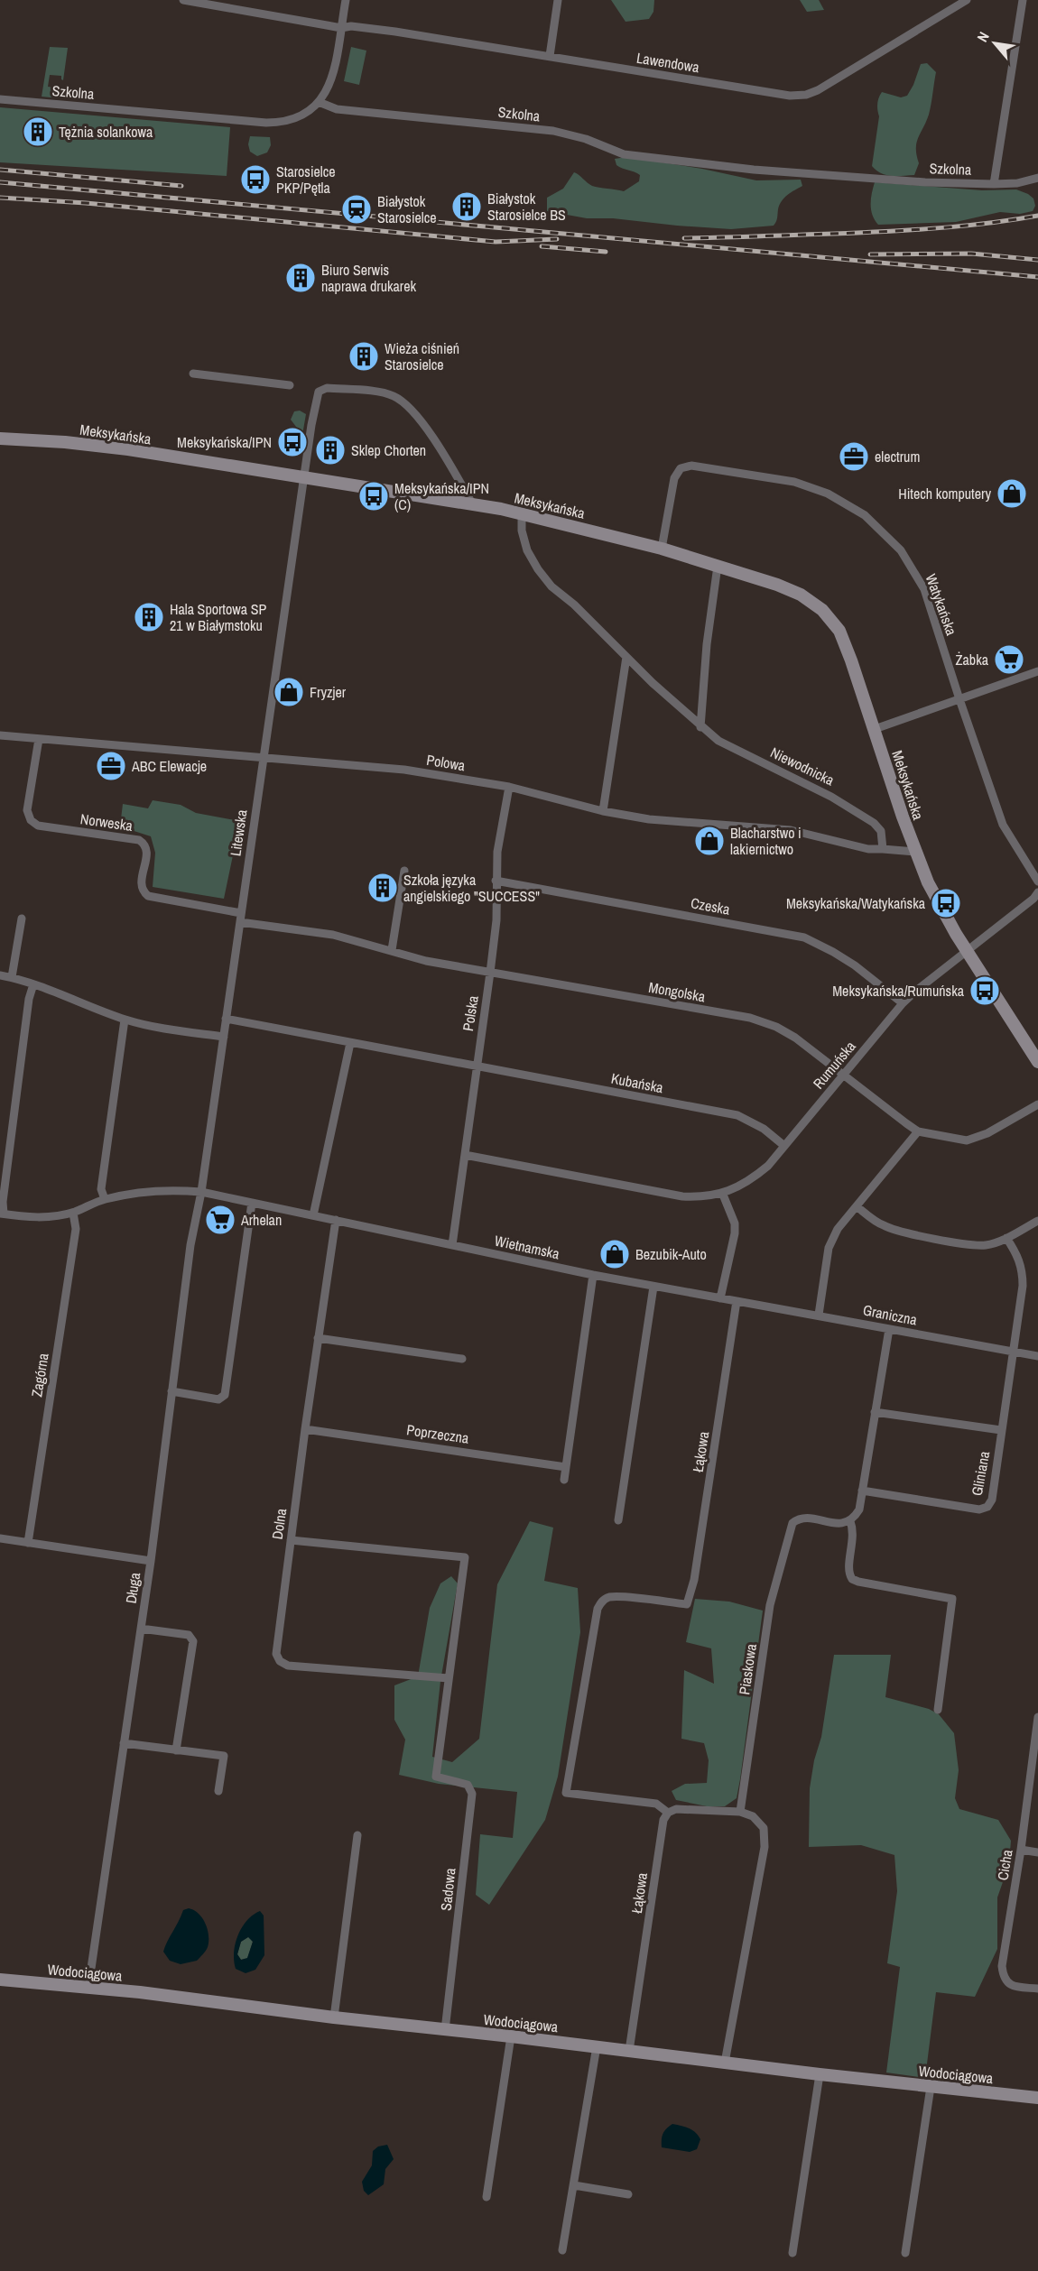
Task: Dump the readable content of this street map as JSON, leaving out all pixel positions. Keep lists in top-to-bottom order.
{
  "streets": {
    "street": [
      "Lawendowa",
      "Szkolna",
      "Meksykańska",
      "Watykańska",
      "Polowa",
      "Niewodnicka",
      "Norweska",
      "Litewska",
      "Czeska",
      "Mongolska",
      "Polska",
      "Rumuńska",
      "Kubańska",
      "Wietnamska",
      "Graniczna",
      "Zagórna",
      "Poprzeczna",
      "Łąkowa",
      "Gliniana",
      "Dolna",
      "Długa",
      "Piaskowa",
      "Cicha",
      "Sadowa",
      "Wodociągowa"
    ]
  },
  "crossings": [
    ["Meksykańska", "Watykańska"],
    ["Meksykańska", "Niewodnicka"],
    ["Meksykańska", "Litewska"],
    ["Polowa", "Niewodnicka"],
    ["Polowa", "Norweska"],
    ["Polowa", "Litewska"],
    ["Polowa", "Polska"],
    ["Norweska", "Litewska"],
    ["Norweska", "Mongolska"],
    ["Litewska", "Mongolska"],
    ["Litewska", "Kubańska"],
    ["Litewska", "Wietnamska"],
    ["Litewska", "Długa"],
    ["Czeska", "Polska"],
    ["Czeska", "Rumuńska"],
    ["Mongolska", "Polska"],
    ["Mongolska", "Rumuńska"],
    ["Polska", "Rumuńska"],
    ["Polska", "Kubańska"],
    ["Polska", "Wietnamska"],
    ["Rumuńska", "Kubańska"],
    ["Wietnamska", "Graniczna"],
    ["Wietnamska", "Zagórna"],
    ["Wietnamska", "Łąkowa"],
    ["Wietnamska", "Dolna"],
    ["Wietnamska", "Długa"],
    ["Graniczna", "Łąkowa"],
    ["Graniczna", "Gliniana"],
    ["Poprzeczna", "Dolna"],
    ["Łąkowa", "Wodociągowa"],
    ["Dolna", "Sadowa"],
    ["Długa", "Wodociągowa"],
    ["Sadowa", "Wodociągowa"]
  ],
  "places": {
    "building": [
      "Tężnia solankowa",
      "Białystok Starosielce BS",
      "Biuro Serwis naprawa drukarek",
      "Wieża ciśnień Starosielce",
      "Sklep Chorten",
      "Hala Sportowa SP 21 w Białymstoku",
      "Szkoła języka angielskiego \"SUCCESS\""
    ],
    "bus stop": [
      "Starosielce PKP/Pętla",
      "Meksykańska/IPN",
      "Meksykańska/IPN (C)",
      "Meksykańska/Watykańska",
      "Meksykańska/Rumuńska"
    ],
    "station": ["Białystok Starosielce"],
    "office": ["electrum", "ABC Elewacje"],
    "shop": [
      "Hitech komputery",
      "Fryzjer",
      "Blacharstwo i lakiernictwo",
      "Bezubik-Auto"
    ],
    "supermarket": ["Żabka", "Arhelan"]
  },
  "north": "top left"
}
